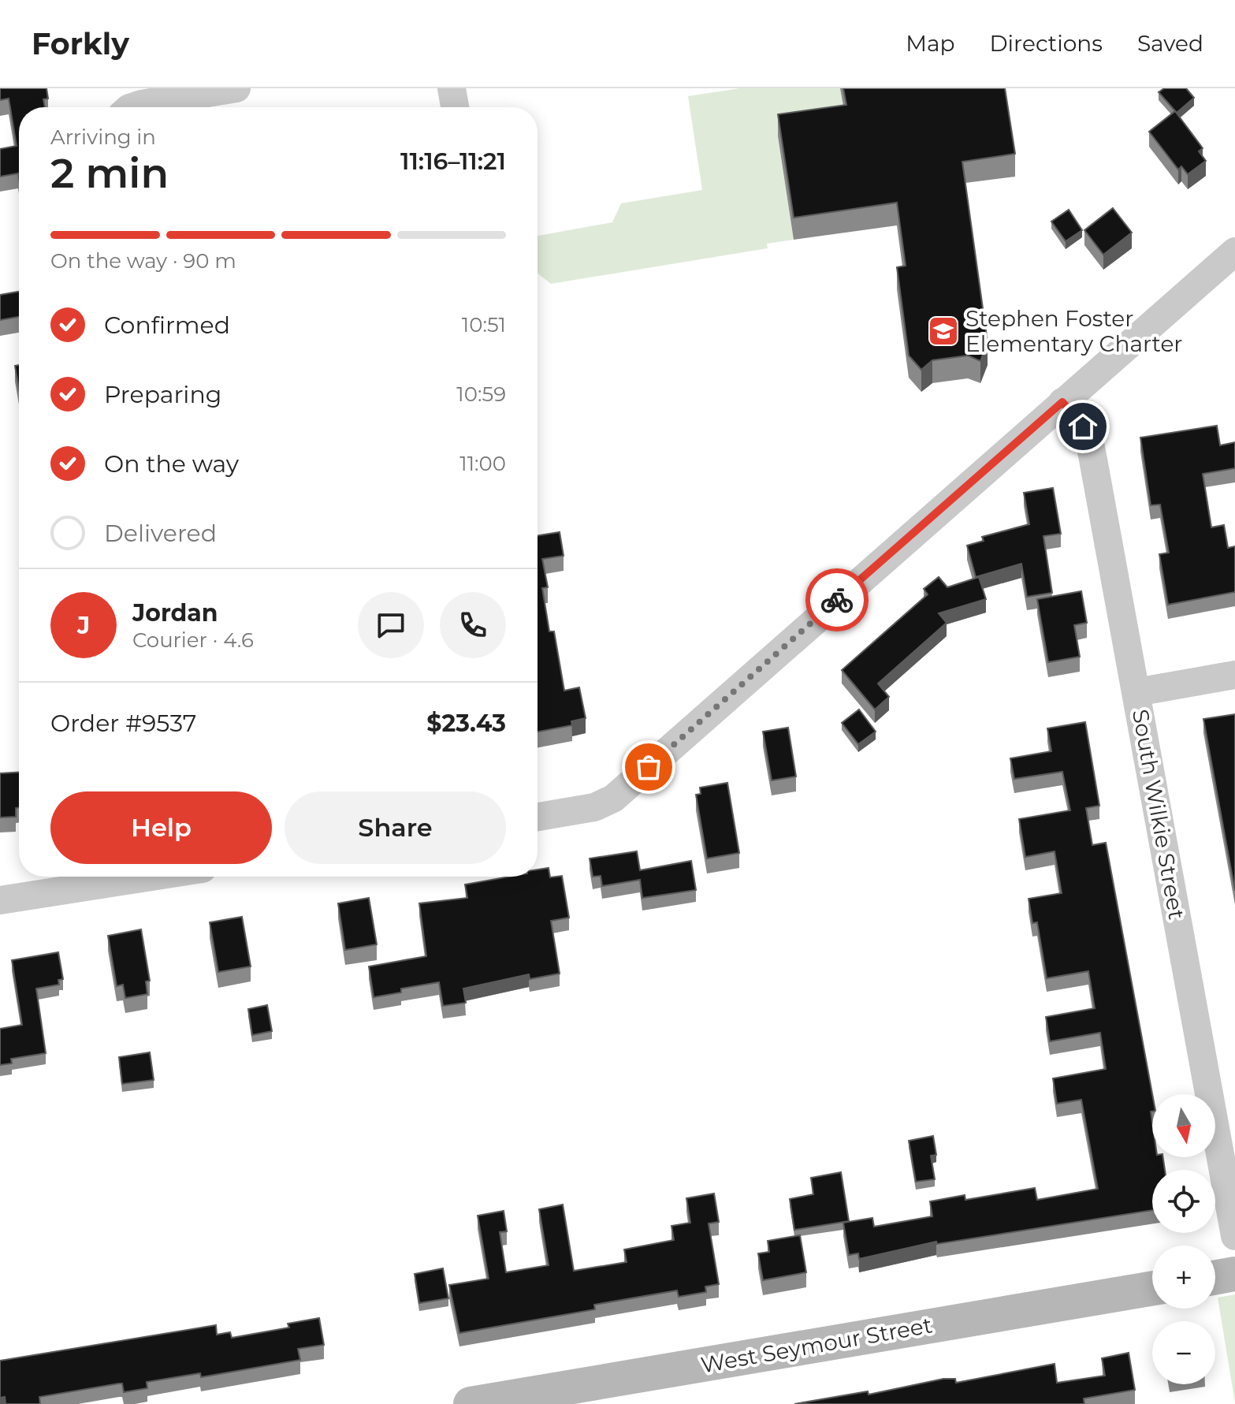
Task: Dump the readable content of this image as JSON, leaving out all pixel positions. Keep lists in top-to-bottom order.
{
  "streets": {
    "street": ["South Wilkie Street", "West Seymour Street"]
  },
  "places": {
    "school or university": ["Stephen Foster Elementary Charter"]
  },
  "north": "bottom",
  "page": {
    "header": "Forkly",
    "nav": ["Map", "Directions", "Saved"],
    "heading": ["2 min", "Arriving in", "11:16–11:21"],
    "panel": [
      "Jordan",
      "Courier · 4.6",
      "Order #9537",
      "$23.43"
    ],
    "bar": "On the way · 90 m",
    "list": [
      ["Confirmed", "10:51"],
      ["Preparing", "10:59"],
      ["On the way", "11:00"],
      "Delivered"
    ],
    "round": "J",
    "buttons": ["Help", "Share"],
    "map_buttons": ["+", "−"]
  }
}
